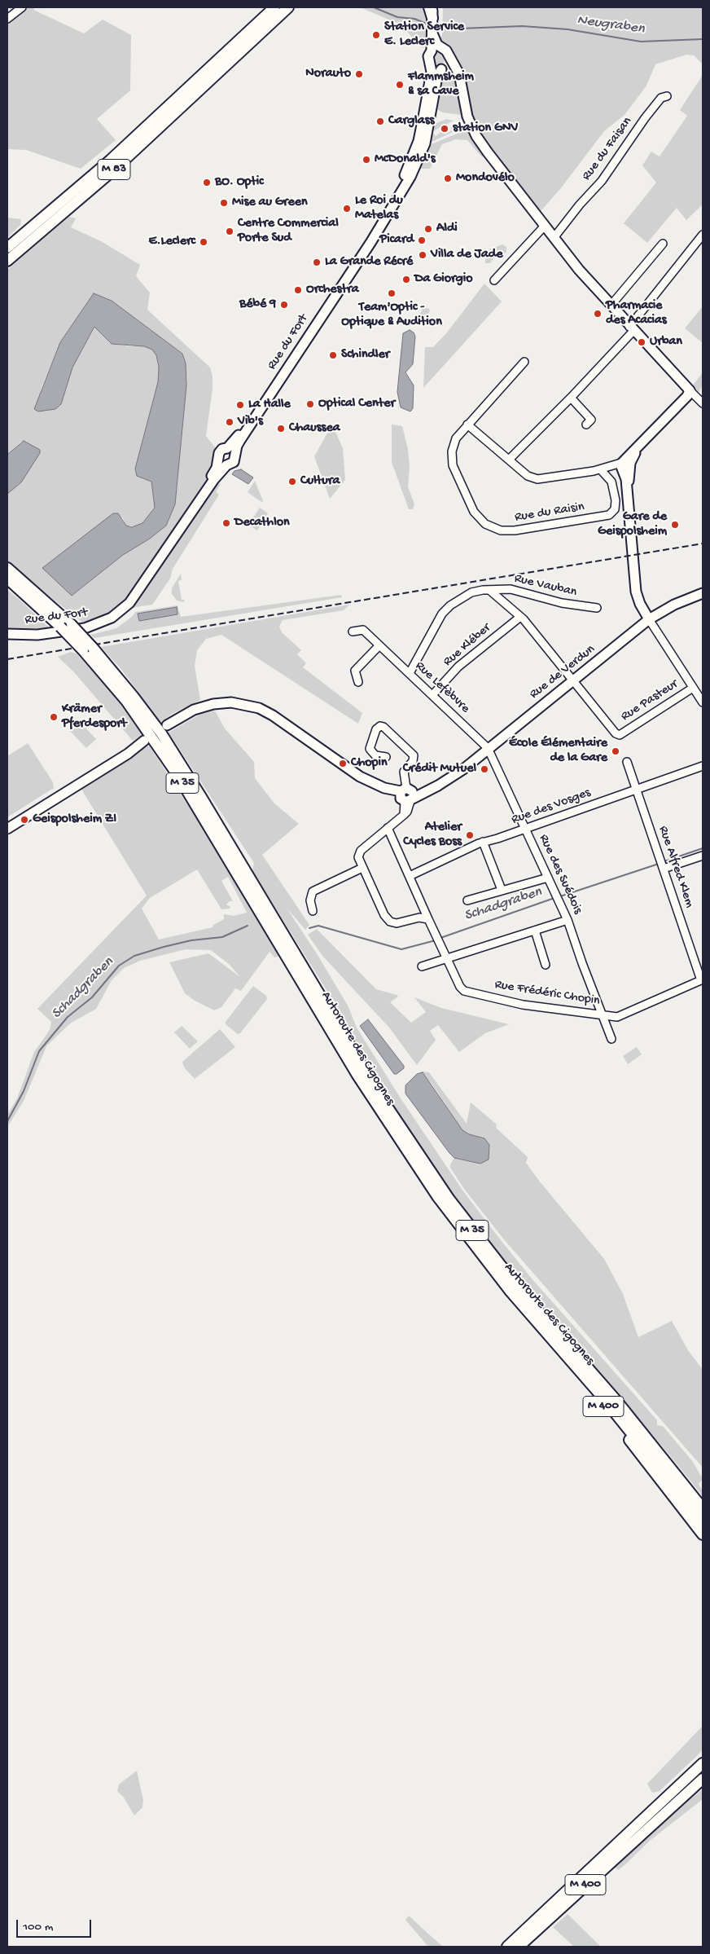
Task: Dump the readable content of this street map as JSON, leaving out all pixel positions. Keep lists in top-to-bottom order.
{
  "streets": {
    "highway": [
      "M 83",
      "M 35",
      "Autoroute des Cigognes",
      "M 400"
    ],
    "main road": ["Rue du Fort", "Rue de Verdun"],
    "street": [
      "Rue du Faisan",
      "Rue du Raisin",
      "Rue Vauban",
      "Rue Kléber",
      "Rue Lefèbvre",
      "Rue Pasteur",
      "Rue des Vosges",
      "Rue Alfred Klem",
      "Rue des Suédois",
      "Rue Frédéric Chopin"
    ]
  },
  "crossings": [
    ["Rue Vauban", "Rue Lefèbvre"],
    ["Rue Kléber", "Rue Lefèbvre"],
    ["Rue de Verdun", "Rue Lefèbvre"],
    ["Rue de Verdun", "Rue Pasteur"],
    ["Rue de Verdun", "Rue des Suédois"],
    ["Rue Lefèbvre", "Rue des Suédois"],
    ["Rue des Vosges", "Rue Alfred Klem"],
    ["Rue des Vosges", "Rue des Suédois"],
    ["Rue des Vosges", "Rue Frédéric Chopin"],
    ["Rue Alfred Klem", "Rue Frédéric Chopin"],
    ["Rue des Suédois", "Rue Frédéric Chopin"],
    ["Autoroute des Cigognes", "M 400"]
  ],
  "water": ["Neugraben", "Schadgraben"],
  "places": [
    "Station Service E. Leclerc",
    "Norauto",
    "Flammsheim & sa Cave",
    "Carglass",
    "station GNV",
    "McDonald's",
    "Mondovélo",
    "BO. Optic",
    "Mise au Green",
    "Le Roi du Matelas",
    "Aldi",
    "Centre Commercial Porte Sud",
    "Picard",
    "E.Leclerc",
    "Villa de Jade",
    "La Grande Récré",
    "Da Giorgio",
    "Orchestra",
    "Team'Optic - Optique & Audition",
    "Bébé 9",
    "Pharmacie des Acacias",
    "Urban",
    "Schindler",
    "Optical Center",
    "La Halle",
    "Vib's",
    "Chaussea",
    "Cultura",
    "Decathlon",
    "Gare de Geispolsheim",
    "Krämer Pferdesport",
    "École Élémentaire de la Gare",
    "Chopin",
    "Crédit Mutuel",
    "Geispolsheim ZI",
    "Atelier Cycles Boss"
  ],
  "scale_bar": "100 m"
}
